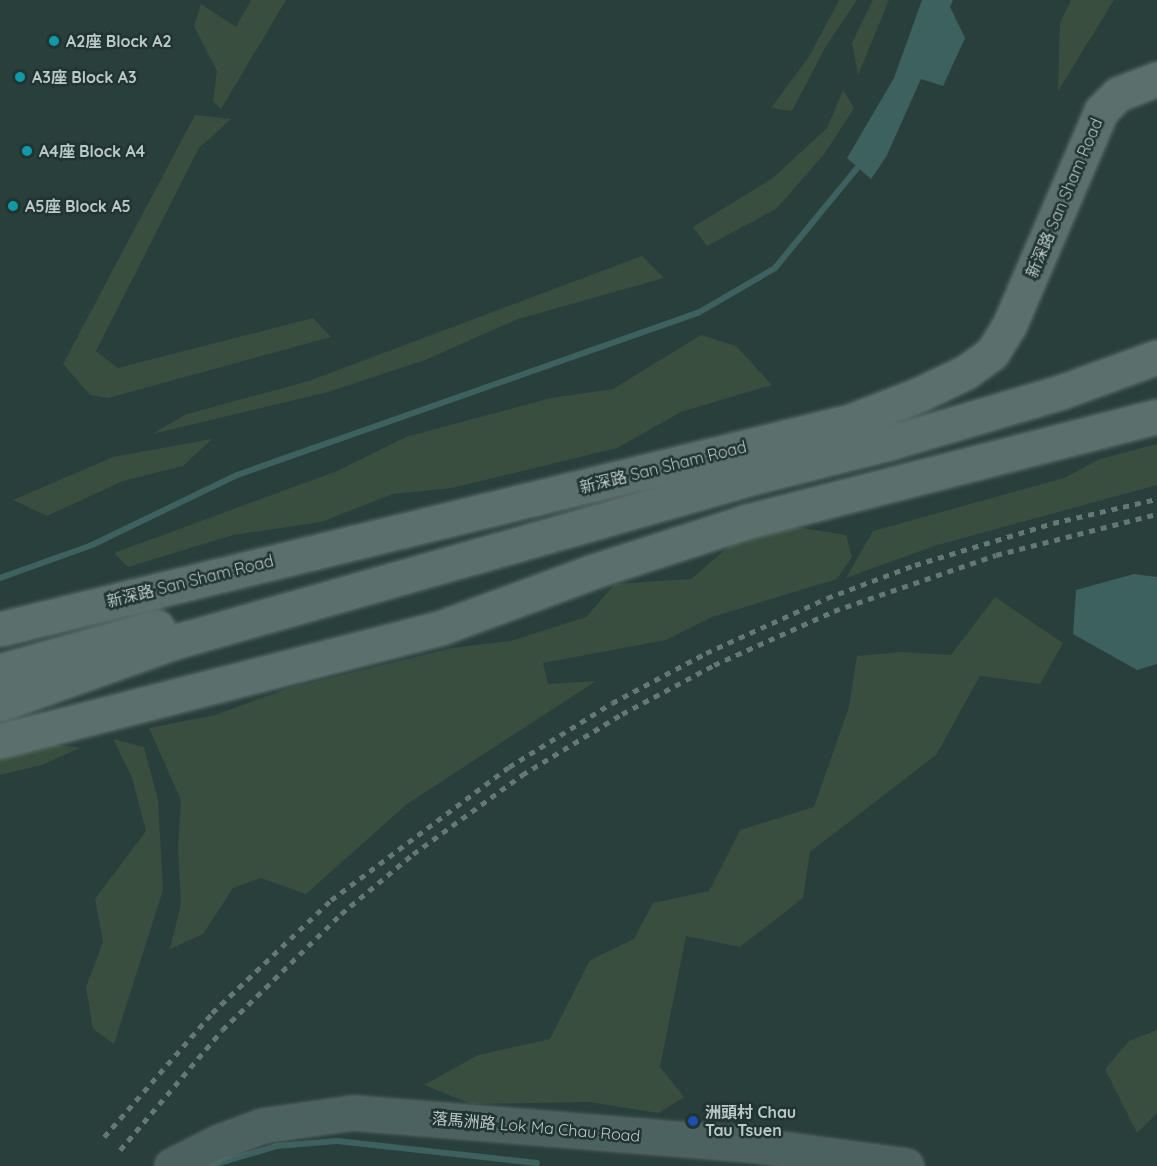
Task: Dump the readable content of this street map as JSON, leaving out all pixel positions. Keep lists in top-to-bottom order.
{
  "streets": {
    "main road": ["新深路 San Sham Road"],
    "street": ["落馬洲路 Lok Ma Chau Road"]
  },
  "places": [
    "A2座 Block A2",
    "A3座 Block A3",
    "A4座 Block A4",
    "A5座 Block A5",
    "洲頭村 Chau Tau Tsuen"
  ]
}
